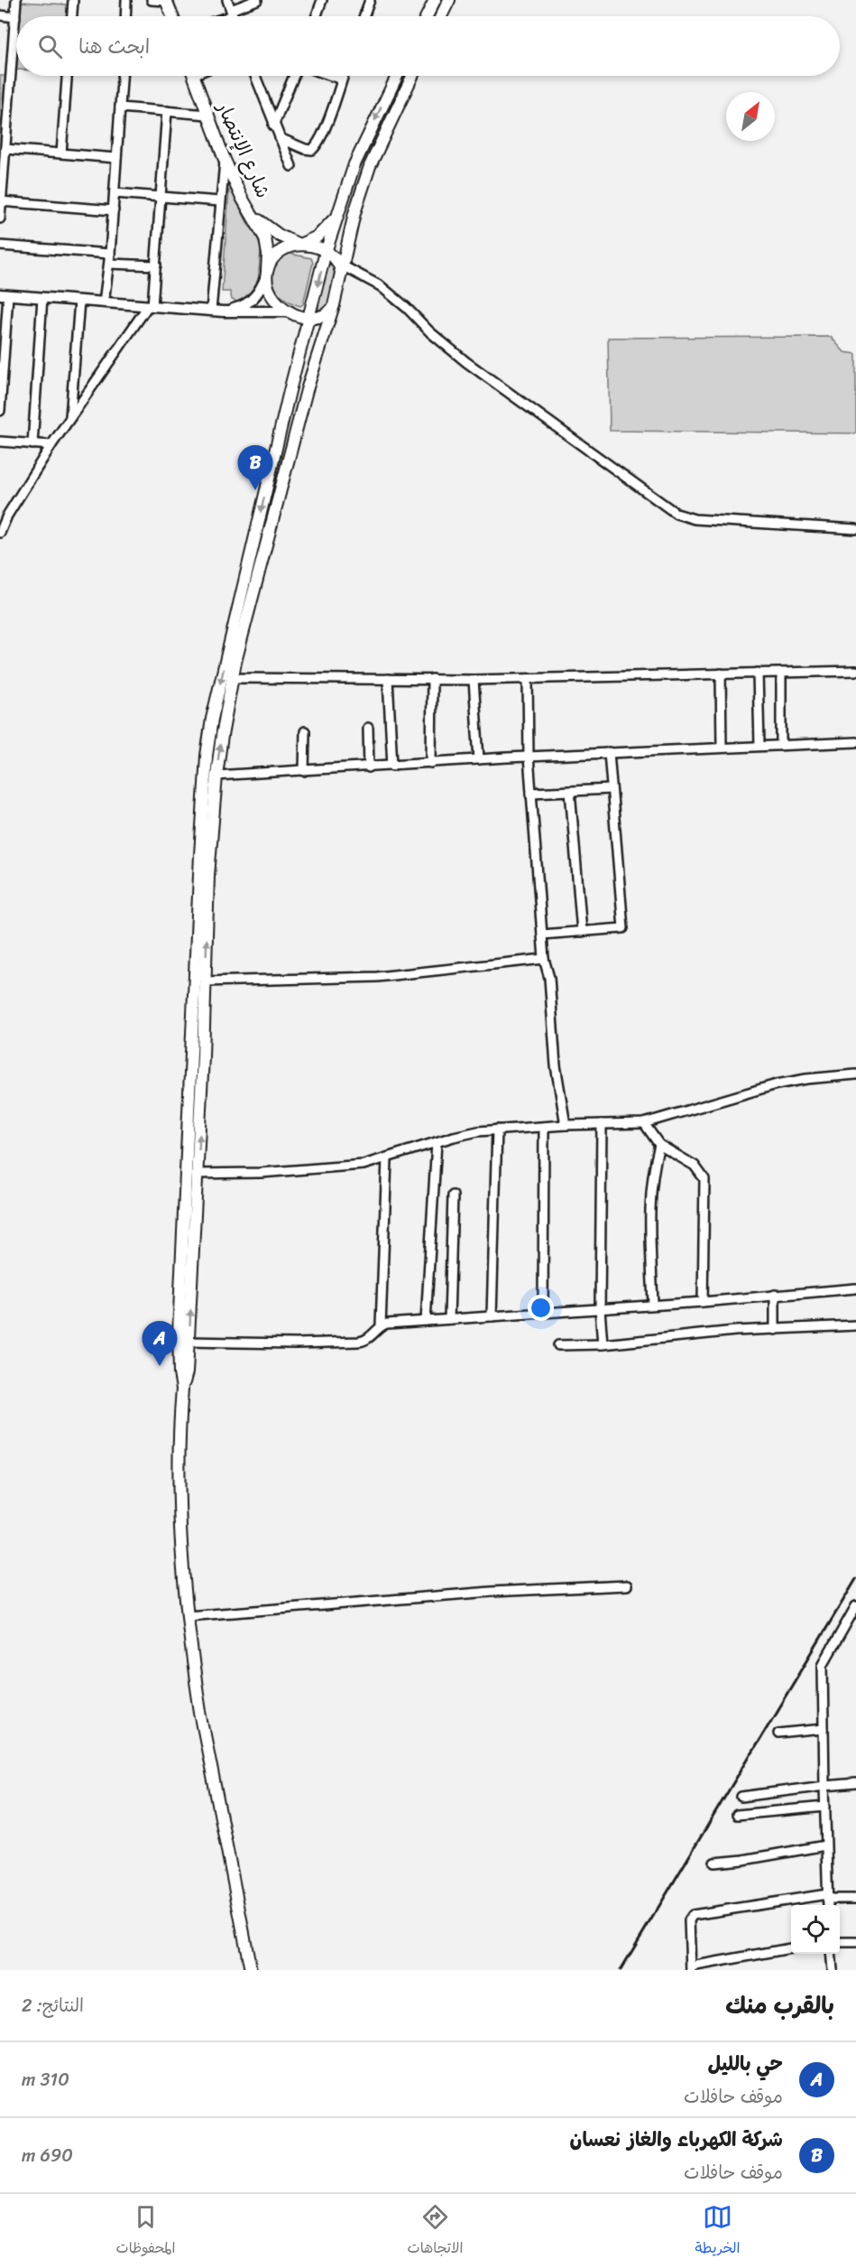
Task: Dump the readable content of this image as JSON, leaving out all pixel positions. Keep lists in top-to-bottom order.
{
  "streets": {
    "main road": ["شارع الإنتصار"]
  },
  "north": "top right",
  "page": {
    "search": "ابحث هنا",
    "pins": ["B", "A"],
    "heading": ["بالقرب منك", "النتائج: 2"],
    "list": [
      {
        "mark": "A",
        "name": "حي بالليل",
        "note": "موقف حافلات",
        "value": "310 m"
      },
      {
        "mark": "B",
        "name": "شركة الكهرباء والغاز نعسان",
        "note": "موقف حافلات",
        "value": "690 m"
      }
    ],
    "nav": ["الخريطة", "الاتجاهات", "المحفوظات"]
  }
}
